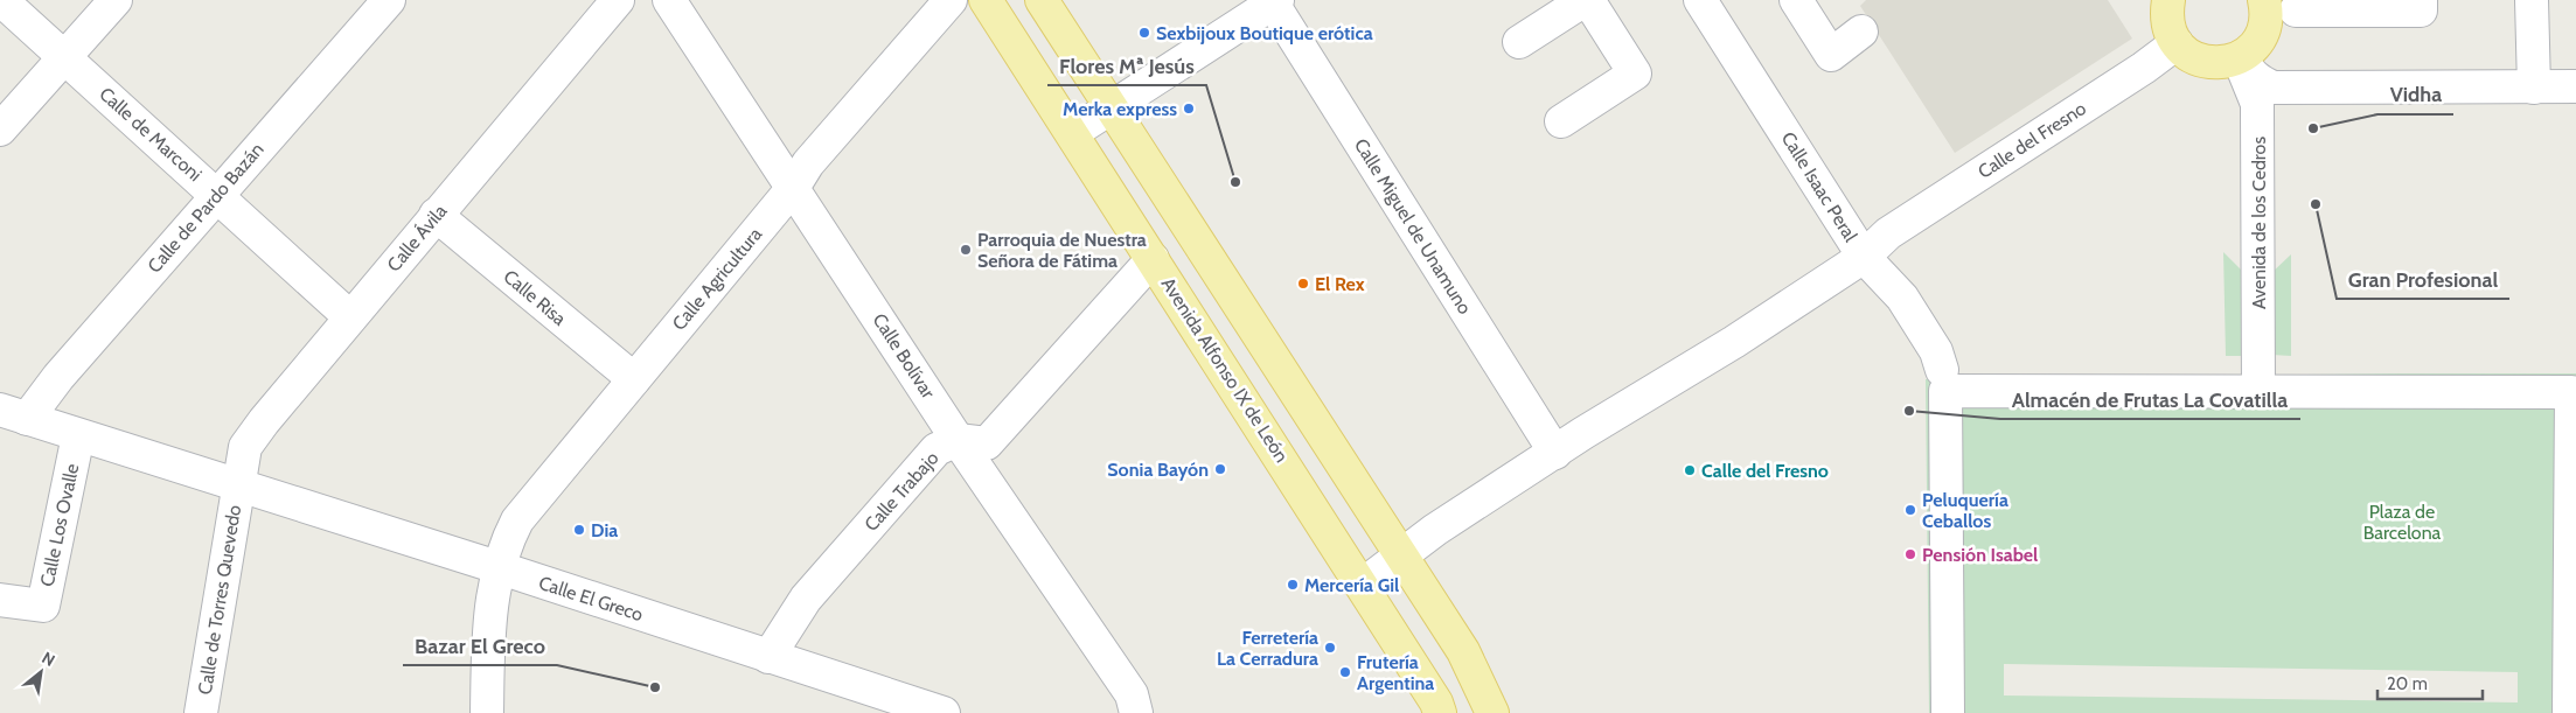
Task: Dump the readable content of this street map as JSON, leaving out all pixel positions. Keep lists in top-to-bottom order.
{
  "streets": {
    "main road": ["Avenida Alfonso IX de León"],
    "street": [
      "Calle de Marconi",
      "Calle del Fresno",
      "Calle Isaac Peral",
      "Calle de Pardo Bazán",
      "Avenida de los Cedros",
      "Calle Miguel de Unamuno",
      "Calle Ávila",
      "Calle Agricultura",
      "Calle Risa",
      "Calle Bolívar",
      "Calle Trabajo",
      "Calle Los Ovalle",
      "Calle El Greco",
      "Calle de Torres Quevedo"
    ]
  },
  "crossings": [
    ["Calle de Marconi", "Calle de Pardo Bazán"],
    ["Calle de Marconi", "Calle Ávila"],
    ["Calle del Fresno", "Calle Isaac Peral"],
    ["Calle del Fresno", "Calle Miguel de Unamuno"],
    ["Calle del Fresno", "Avenida Alfonso IX de León"],
    ["Calle de Pardo Bazán", "Calle Los Ovalle"],
    ["Calle Ávila", "Calle Risa"],
    ["Calle Ávila", "Calle Los Ovalle"],
    ["Calle Ávila", "Calle El Greco"],
    ["Calle Ávila", "Calle de Torres Quevedo"],
    ["Calle Agricultura", "Calle Risa"],
    ["Calle Agricultura", "Calle Bolívar"],
    ["Calle Agricultura", "Calle El Greco"],
    ["Calle Bolívar", "Calle Trabajo"],
    ["Avenida Alfonso IX de León", "Calle Trabajo"],
    ["Calle Trabajo", "Calle El Greco"],
    ["Calle Los Ovalle", "Calle El Greco"],
    ["Calle Los Ovalle", "Calle de Torres Quevedo"],
    ["Calle El Greco", "Calle de Torres Quevedo"]
  ],
  "parks": ["Plaza de Barcelona"],
  "places": [
    "Sexbijoux Boutique erótica",
    "Merka express",
    "Vidha",
    "Flores Mª Jesús",
    "Gran Profesional",
    "Parroquia de Nuestra Señora de Fátima",
    "El Rex",
    "Almacén de Frutas La Covatilla",
    "Sonia Bayón",
    "Calle del Fresno",
    "Peluquería Ceballos",
    "Dia",
    "Pensión Isabel",
    "Mercería Gil",
    "Ferretería La Cerradura",
    "Frutería Argentina",
    "Bazar El Greco"
  ],
  "scale_bar": "20 m",
  "north": "top right"
}
